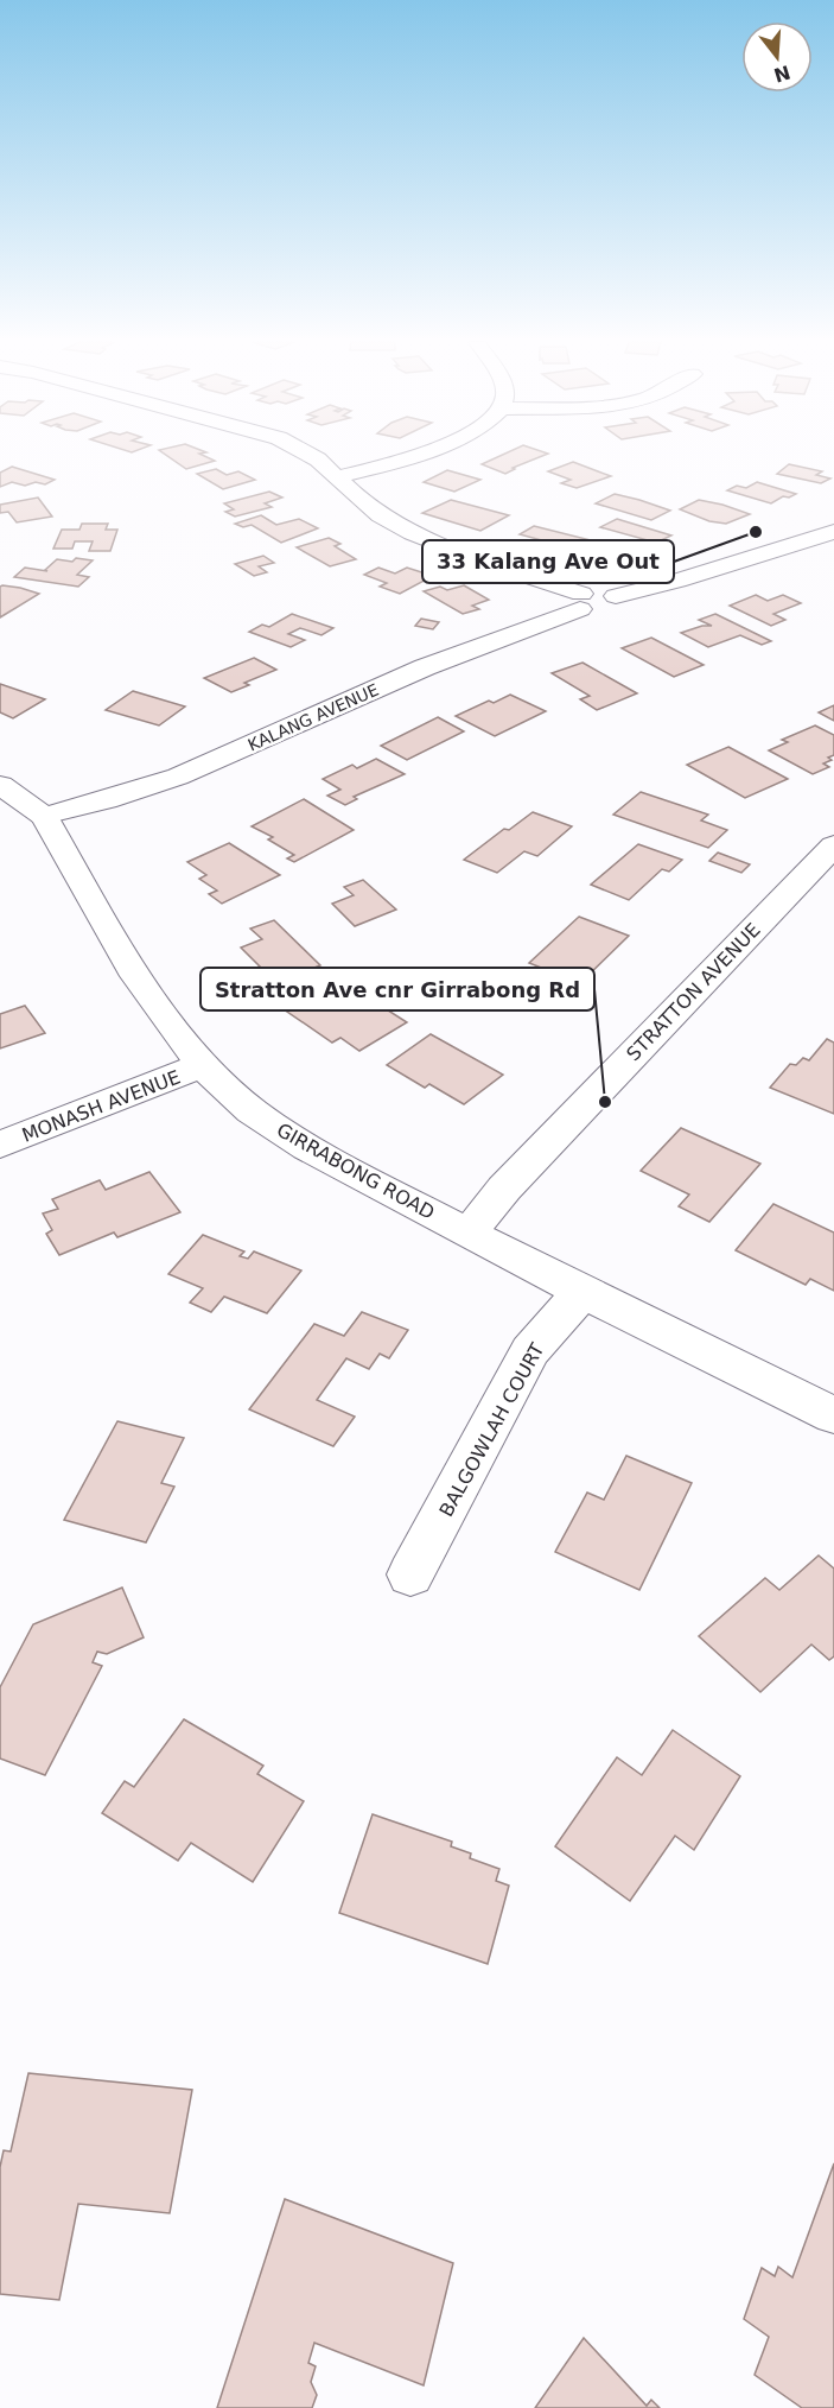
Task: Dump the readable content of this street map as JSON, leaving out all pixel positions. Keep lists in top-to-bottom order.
{
  "streets": {
    "street": [
      "KALANG AVENUE",
      "STRATTON AVENUE",
      "MONASH AVENUE",
      "GIRRABONG ROAD",
      "BALGOWLAH COURT"
    ]
  },
  "crossings": [
    ["KALANG AVENUE", "GIRRABONG ROAD"],
    ["STRATTON AVENUE", "GIRRABONG ROAD"],
    ["MONASH AVENUE", "GIRRABONG ROAD"],
    ["GIRRABONG ROAD", "BALGOWLAH COURT"]
  ],
  "places": ["33 Kalang Ave Out", "Stratton Ave cnr Girrabong Rd"],
  "north": "bottom"
}
